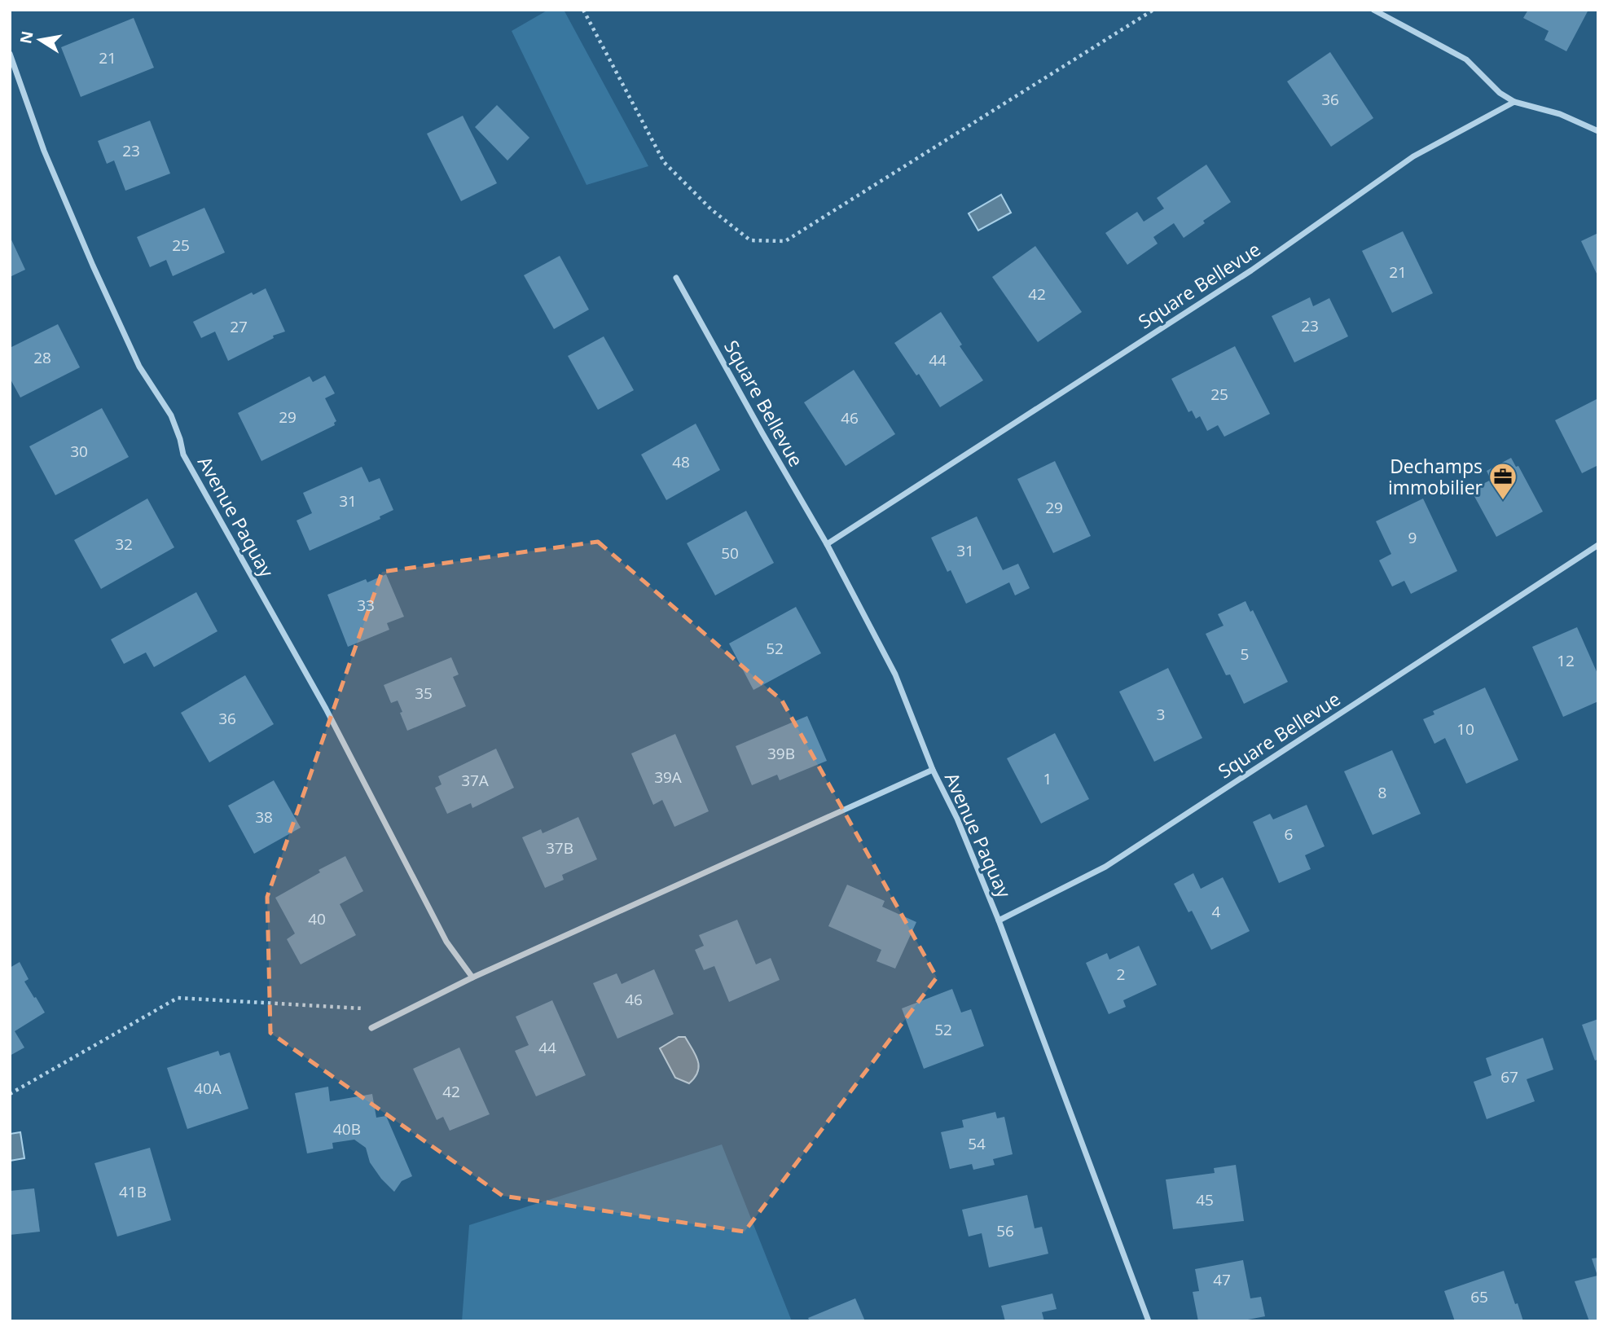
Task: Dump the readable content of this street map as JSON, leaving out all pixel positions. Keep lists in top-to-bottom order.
{
  "streets": {
    "street": ["Square Bellevue", "Avenue Paquay"]
  },
  "crossings": [
    ["Square Bellevue", "Avenue Paquay"]
  ],
  "places": {
    "office": ["Dechamps immobilier"]
  },
  "house_numbers": [
    "21",
    "36",
    "23",
    "25",
    "21",
    "42",
    "23",
    "27",
    "28",
    "44",
    "25",
    "29",
    "46",
    "30",
    "48",
    "31",
    "29",
    "9",
    "32",
    "31",
    "50",
    "33",
    "52",
    "5",
    "12",
    "35",
    "3",
    "36",
    "10",
    "39B",
    "39A",
    "1",
    "37A",
    "8",
    "38",
    "6",
    "37B",
    "4",
    "40",
    "2",
    "46",
    "52",
    "44",
    "67",
    "40A",
    "42",
    "40B",
    "54",
    "41B",
    "45",
    "56",
    "47",
    "65"
  ],
  "north": "left"
}
